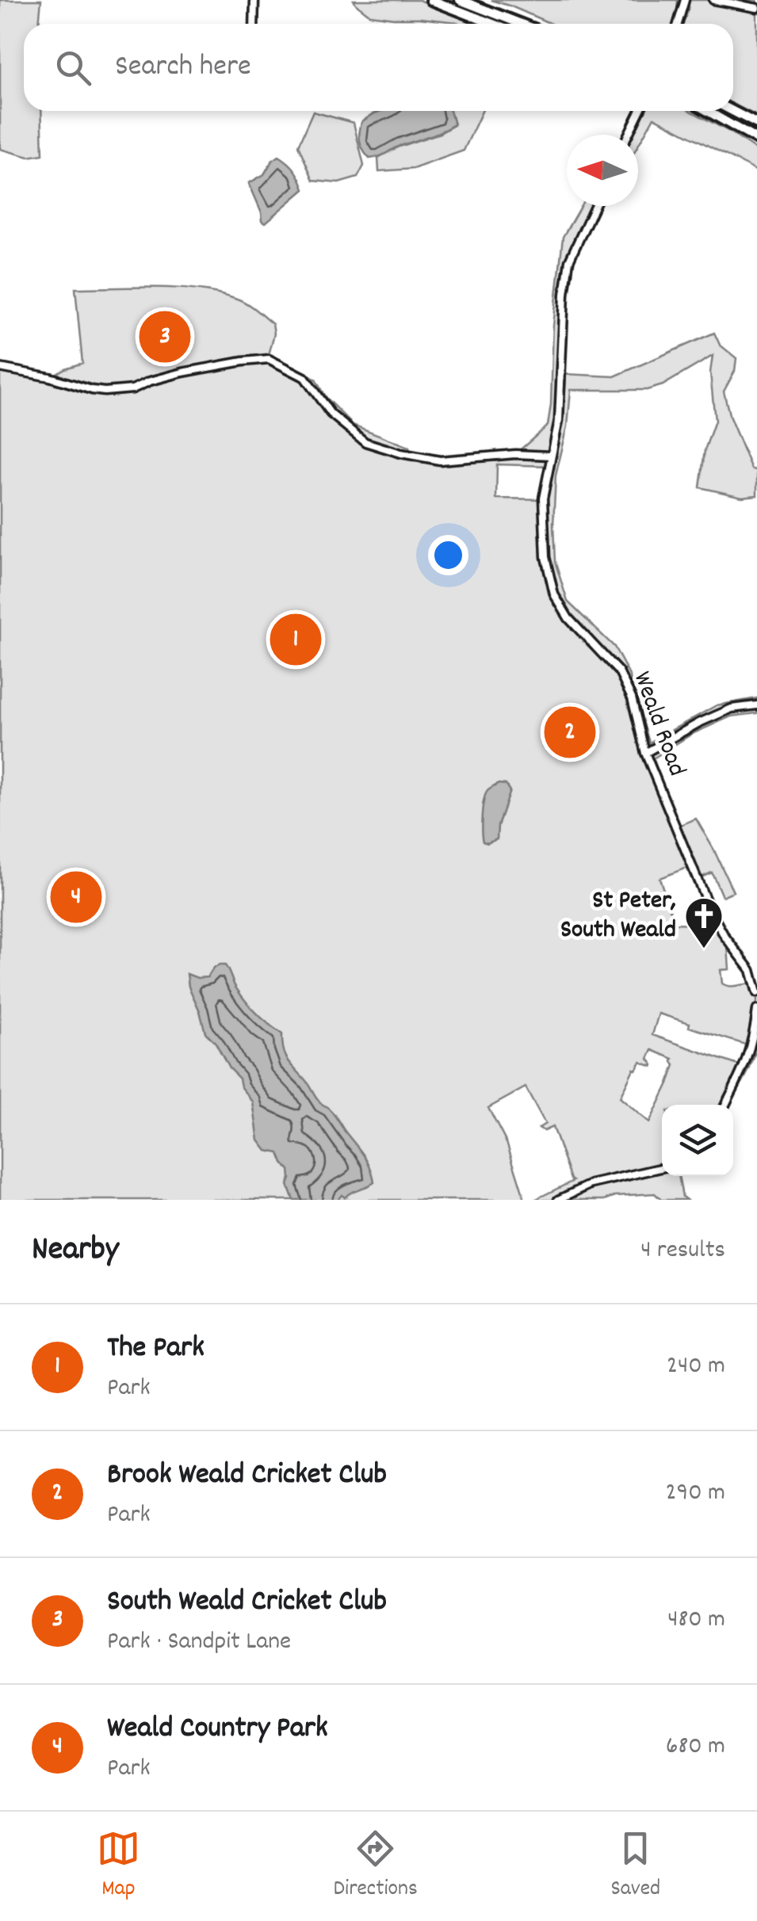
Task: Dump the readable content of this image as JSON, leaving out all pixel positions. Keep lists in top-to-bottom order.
{
  "streets": {
    "street": ["Weald Road"]
  },
  "places": {
    "church": ["St Peter, South Weald"]
  },
  "north": "left",
  "page": {
    "search": "Search here",
    "pins": [
      "3",
      "1",
      "2",
      "4"
    ],
    "heading": ["Nearby", "4 results"],
    "list": [
      {
        "mark": "1",
        "name": "The Park",
        "note": "Park",
        "value": "240 m"
      },
      {
        "mark": "2",
        "name": "Brook Weald Cricket Club",
        "note": "Park",
        "value": "290 m"
      },
      {
        "mark": "3",
        "name": "South Weald Cricket Club",
        "note": "Park · Sandpit Lane",
        "value": "480 m"
      },
      {
        "mark": "4",
        "name": "Weald Country Park",
        "note": "Park",
        "value": "680 m"
      }
    ],
    "nav": ["Map", "Directions", "Saved"]
  }
}
